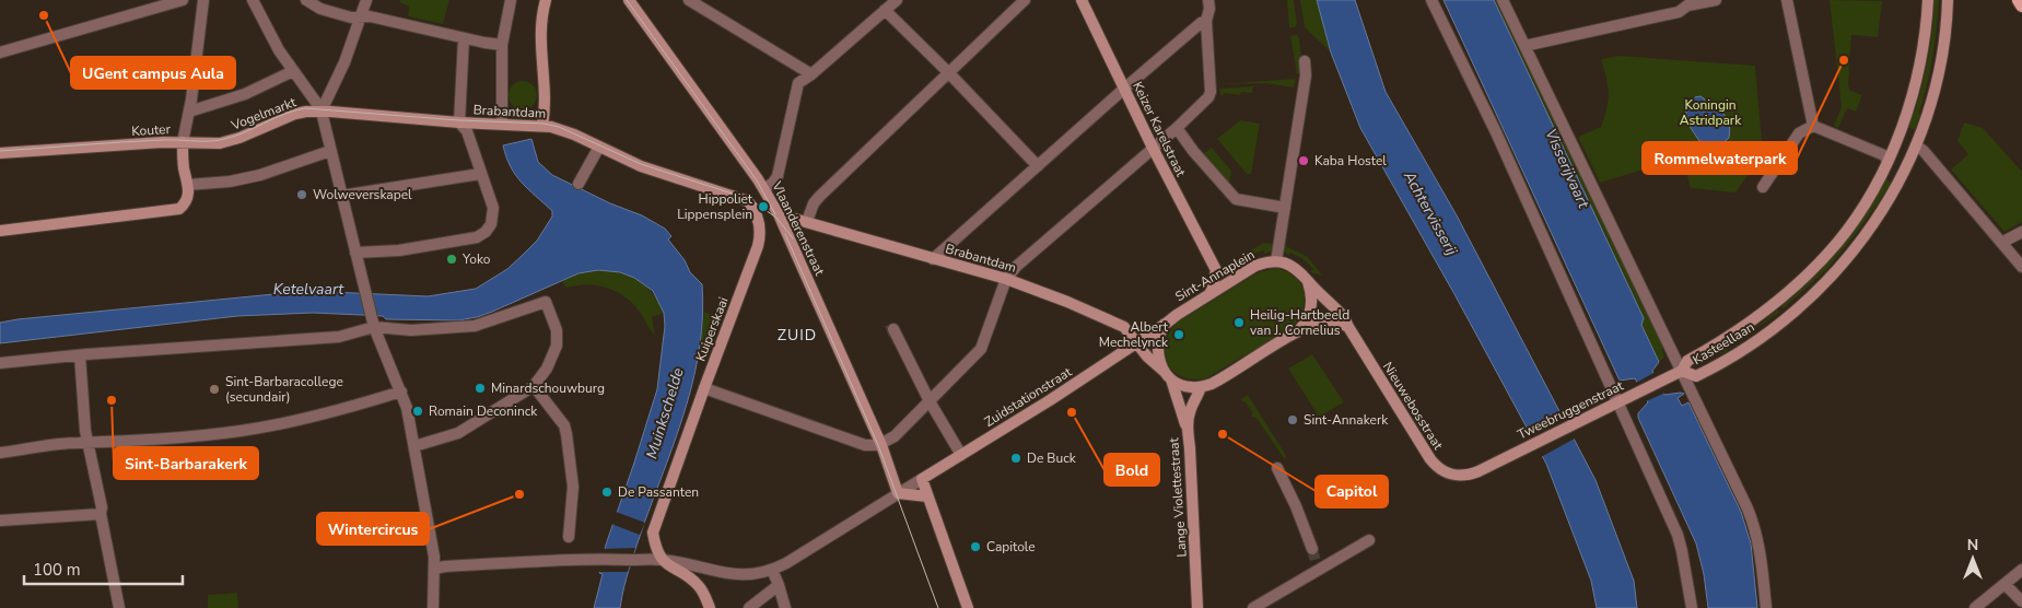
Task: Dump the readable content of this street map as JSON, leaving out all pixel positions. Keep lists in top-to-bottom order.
{
  "streets": {
    "street": [
      "Brabantdam",
      "Vogelmarkt",
      "Keizer Karelstraat",
      "Kouter",
      "Vlaanderenstraat",
      "Sint-Annaplein",
      "Kuiperskaai",
      "Kasteellaan",
      "Zuidstationstraat",
      "Nieuwebosstraat",
      "Tweebruggenstraat",
      "Lange Violettestraat"
    ]
  },
  "crossings": [
    ["Brabantdam", "Vogelmarkt"],
    ["Brabantdam", "Sint-Annaplein"],
    ["Brabantdam", "Kuiperskaai"],
    ["Brabantdam", "Zuidstationstraat"],
    ["Vogelmarkt", "Kouter"],
    ["Vlaanderenstraat", "Zuidstationstraat"],
    ["Sint-Annaplein", "Zuidstationstraat"],
    ["Sint-Annaplein", "Nieuwebosstraat"],
    ["Kasteellaan", "Tweebruggenstraat"],
    ["Nieuwebosstraat", "Tweebruggenstraat"]
  ],
  "districts": ["ZUID"],
  "water": [
    "Visserijvaart",
    "Achtervisserij",
    "Ketelvaart",
    "Muinkschelde"
  ],
  "parks": ["Koningin Astridpark"],
  "places": [
    "UGent campus Aula",
    "Rommelwaterpark",
    "Kaba Hostel",
    "Wolweverskapel",
    "Hippoliet Lippensplein",
    "Yoko",
    "Heilig-Hartbeeld van J. Cornelius",
    "Albert Mechelynck",
    "Minardschouwburg",
    "Sint-Barbaracollege (secundair)",
    "Sint-Barbarakerk",
    "Romain Deconinck",
    "Bold",
    "Sint-Annakerk",
    "Capitol",
    "De Buck",
    "De Passanten",
    "Wintercircus",
    "Capitole"
  ],
  "scale_bar": "100 m",
  "north": "top"
}
